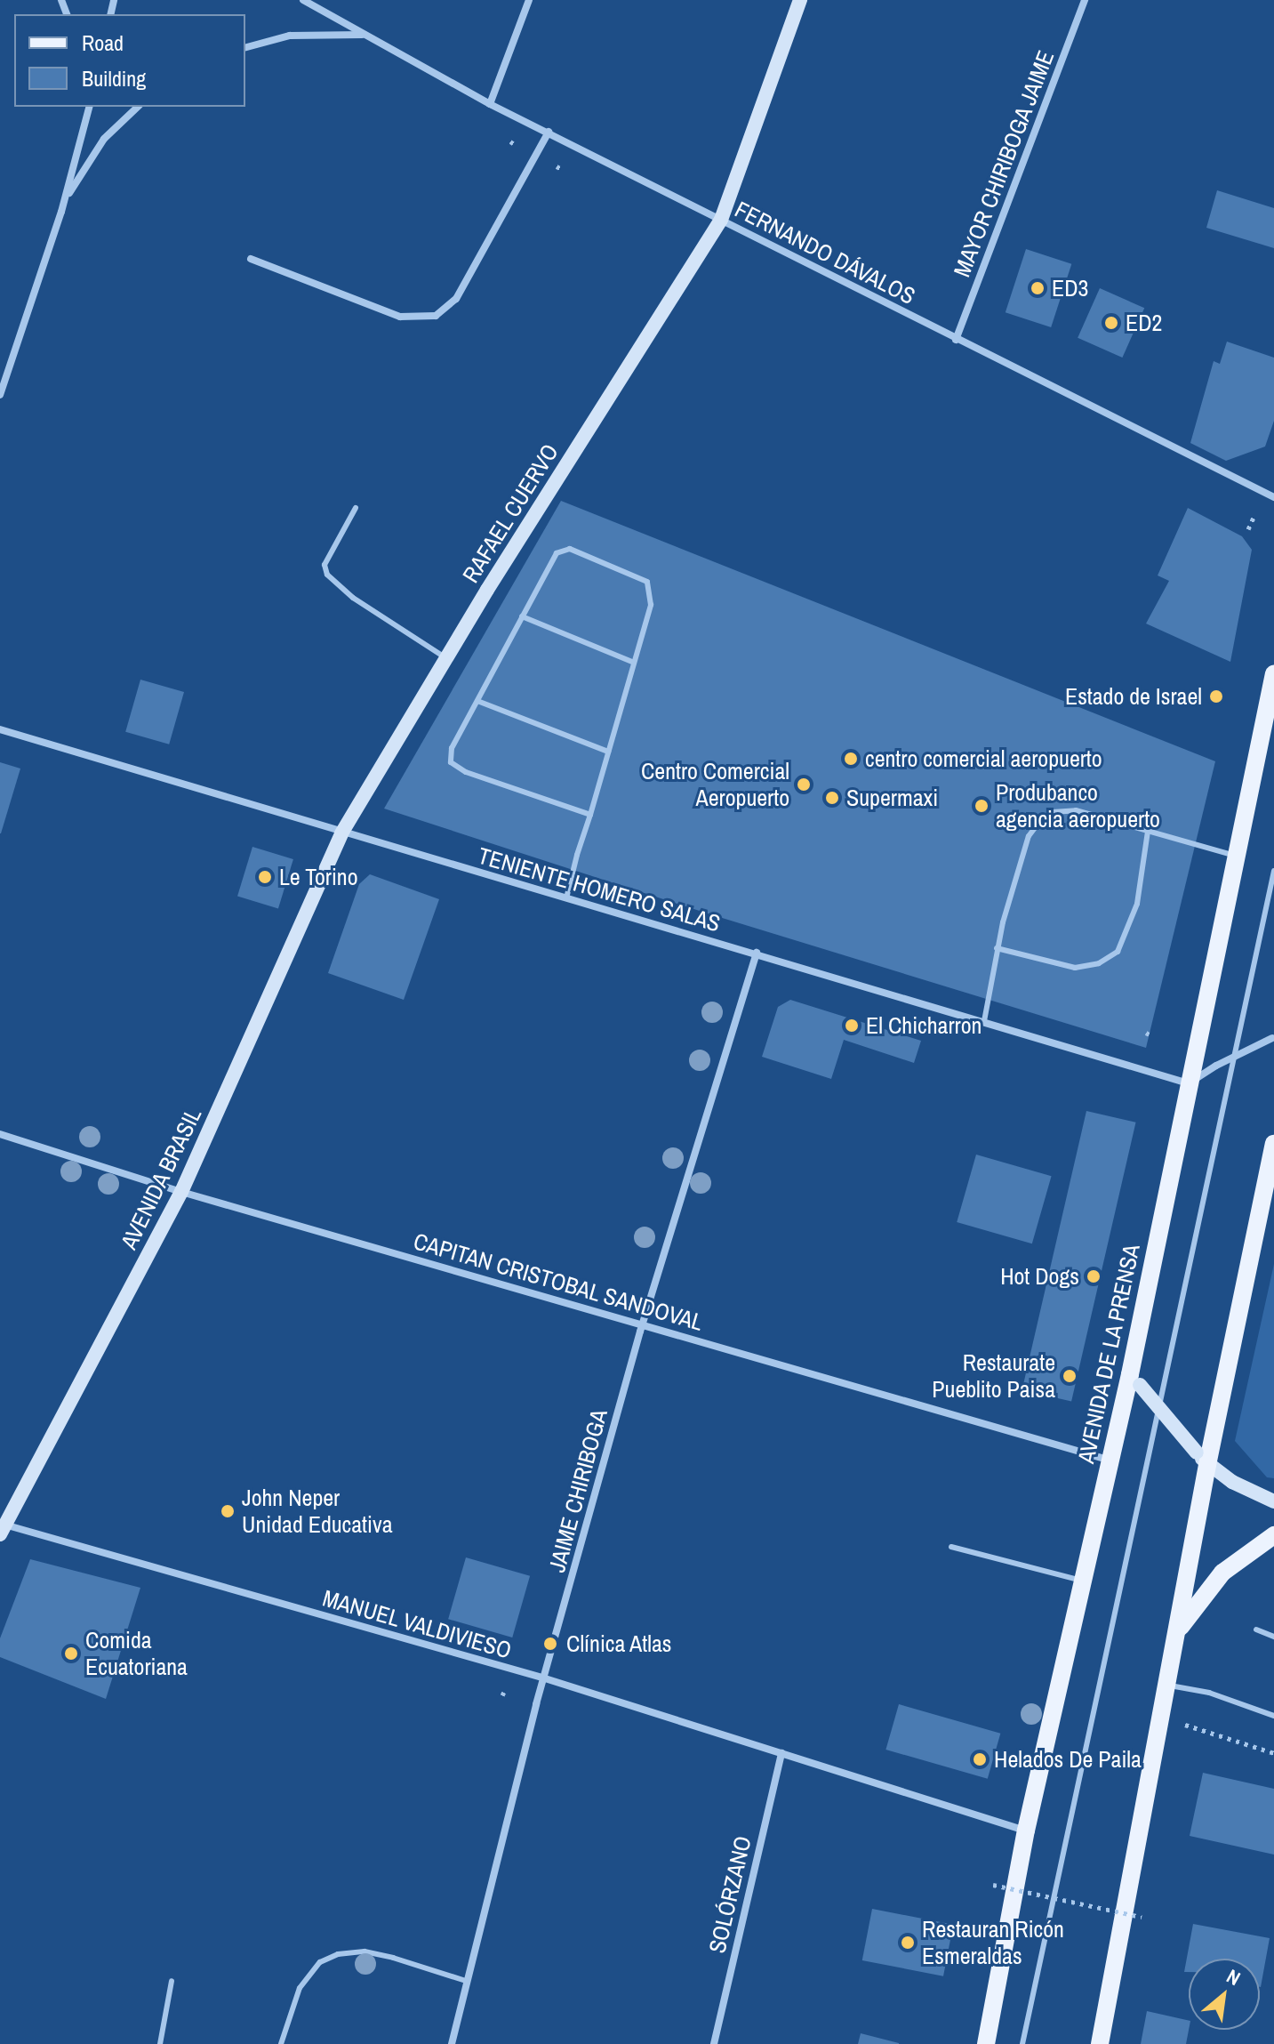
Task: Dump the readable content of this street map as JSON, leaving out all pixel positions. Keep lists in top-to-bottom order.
{
  "streets": {
    "main road": ["AVENIDA DE LA PRENSA"],
    "street": [
      "MAYOR CHIRIBOGA JAIME",
      "FERNANDO DÁVALOS",
      "RAFAEL CUERVO",
      "TENIENTE HOMERO SALAS",
      "AVENIDA BRASIL",
      "CAPITAN CRISTOBAL SANDOVAL",
      "JAIME CHIRIBOGA",
      "MANUEL VALDIVIESO",
      "SOLÓRZANO"
    ]
  },
  "crossings": [
    ["MAYOR CHIRIBOGA JAIME", "FERNANDO DÁVALOS"],
    ["FERNANDO DÁVALOS", "RAFAEL CUERVO"],
    ["RAFAEL CUERVO", "TENIENTE HOMERO SALAS"],
    ["RAFAEL CUERVO", "AVENIDA BRASIL"],
    ["TENIENTE HOMERO SALAS", "AVENIDA BRASIL"],
    ["TENIENTE HOMERO SALAS", "AVENIDA DE LA PRENSA"],
    ["TENIENTE HOMERO SALAS", "JAIME CHIRIBOGA"],
    ["AVENIDA BRASIL", "CAPITAN CRISTOBAL SANDOVAL"],
    ["AVENIDA BRASIL", "MANUEL VALDIVIESO"],
    ["CAPITAN CRISTOBAL SANDOVAL", "AVENIDA DE LA PRENSA"],
    ["CAPITAN CRISTOBAL SANDOVAL", "JAIME CHIRIBOGA"],
    ["AVENIDA DE LA PRENSA", "MANUEL VALDIVIESO"],
    ["JAIME CHIRIBOGA", "MANUEL VALDIVIESO"],
    ["MANUEL VALDIVIESO", "SOLÓRZANO"]
  ],
  "places": [
    "ED3",
    "ED2",
    "Estado de Israel",
    "centro comercial aeropuerto",
    "Centro Comercial Aeropuerto",
    "Supermaxi",
    "Produbanco agencia aeropuerto",
    "Le Torino",
    "El Chicharron",
    "Hot Dogs",
    "Restaurate Pueblito Paisa",
    "John Neper Unidad Educativa",
    "Clínica Atlas",
    "Comida Ecuatoriana",
    "Helados De Paila",
    "Restauran Ricón Esmeraldas"
  ],
  "legend": ["Road", "Building"],
  "north": "top right"
}
